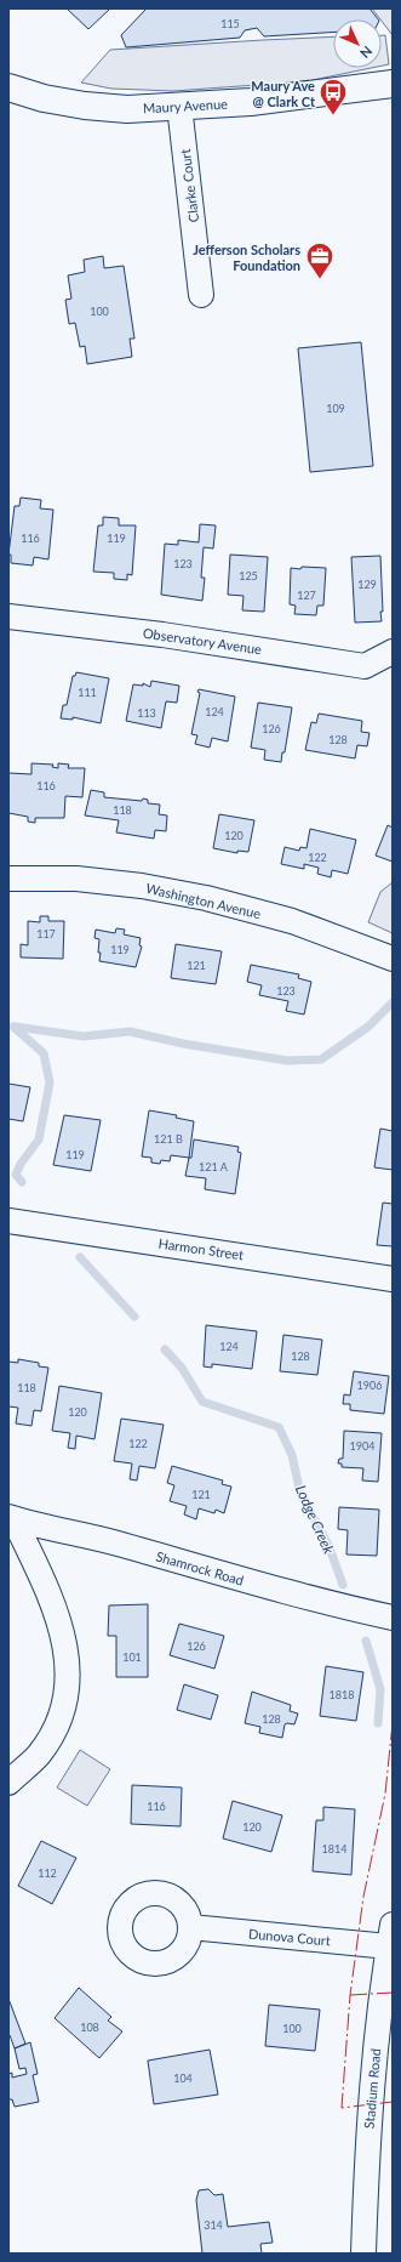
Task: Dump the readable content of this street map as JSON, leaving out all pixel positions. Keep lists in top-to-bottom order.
{
  "streets": {
    "main road": ["Maury Avenue"],
    "street": [
      "Clarke Court",
      "Observatory Avenue",
      "Washington Avenue",
      "Harmon Street",
      "Shamrock Road",
      "Dunova Court",
      "Stadium Road"
    ]
  },
  "crossings": [
    ["Maury Avenue", "Clarke Court"],
    ["Dunova Court", "Stadium Road"]
  ],
  "water": ["Lodge Creek"],
  "places": {
    "bus stop": ["Maury Ave @ Clark Ct"],
    "office": ["Jefferson Scholars Foundation"]
  },
  "house_numbers": [
    "115",
    "100",
    "109",
    "116",
    "119",
    "123",
    "125",
    "129",
    "127",
    "111",
    "124",
    "113",
    "126",
    "128",
    "116",
    "118",
    "120",
    "122",
    "117",
    "119",
    "121",
    "123",
    "121 B",
    "119",
    "121 A",
    "124",
    "128",
    "1906",
    "118",
    "120",
    "122",
    "1904",
    "121",
    "126",
    "101",
    "1818",
    "128",
    "116",
    "120",
    "1814",
    "112",
    "108",
    "100",
    "104",
    "314"
  ],
  "north": "bottom right"
}
